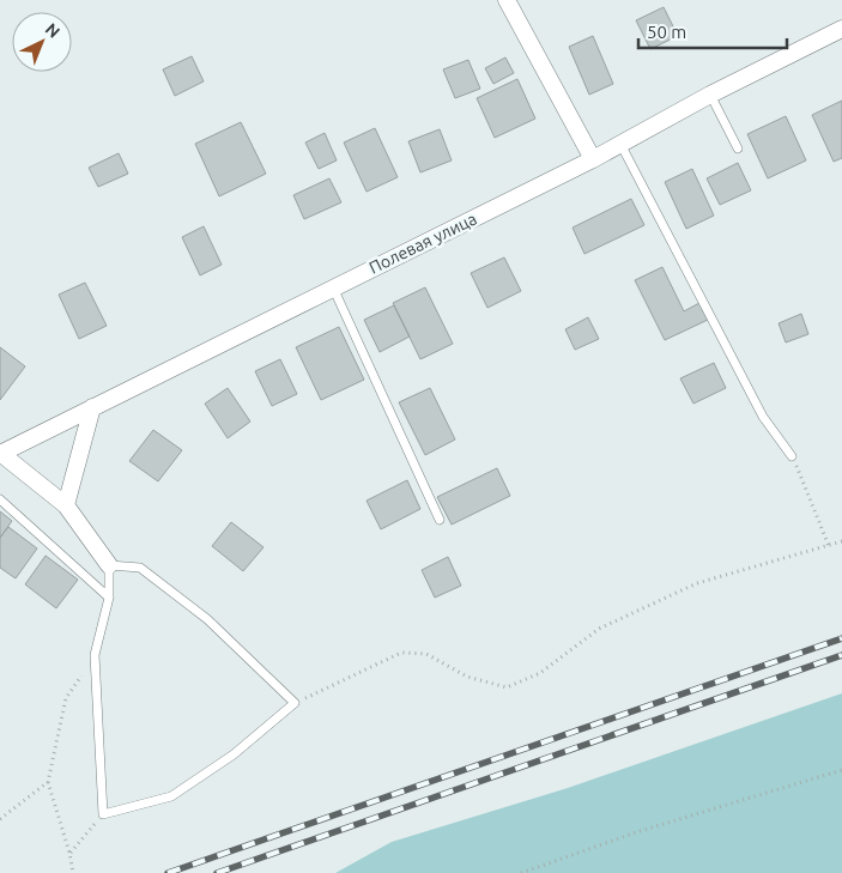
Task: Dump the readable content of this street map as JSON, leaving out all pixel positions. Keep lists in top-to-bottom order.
{
  "streets": {
    "street": ["Полевая улица"]
  },
  "scale_bar": "50 m",
  "north": "top right"
}
